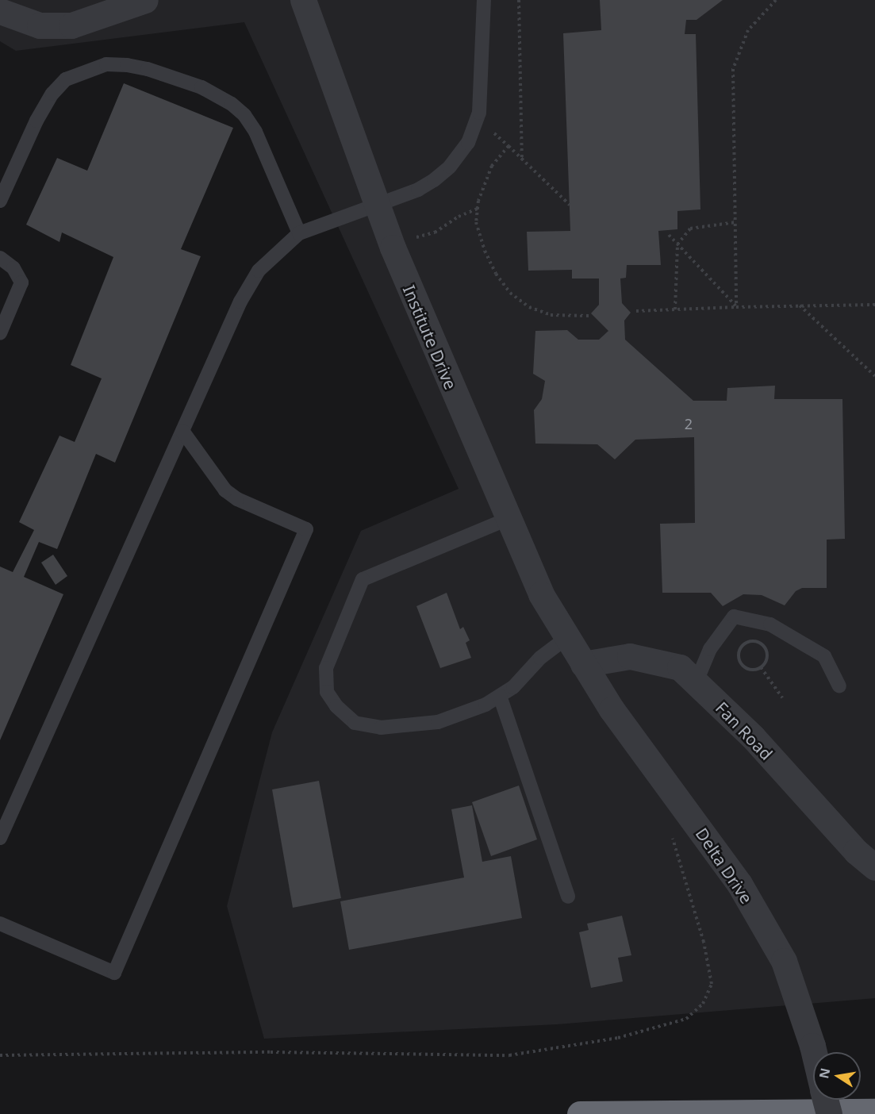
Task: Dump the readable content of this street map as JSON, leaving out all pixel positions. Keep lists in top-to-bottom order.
{
  "streets": {
    "street": ["Institute Drive", "Fan Road", "Delta Drive"]
  },
  "crossings": [
    ["Institute Drive", "Fan Road"],
    ["Institute Drive", "Delta Drive"],
    ["Fan Road", "Delta Drive"]
  ],
  "house_numbers": ["2"],
  "north": "left"
}
